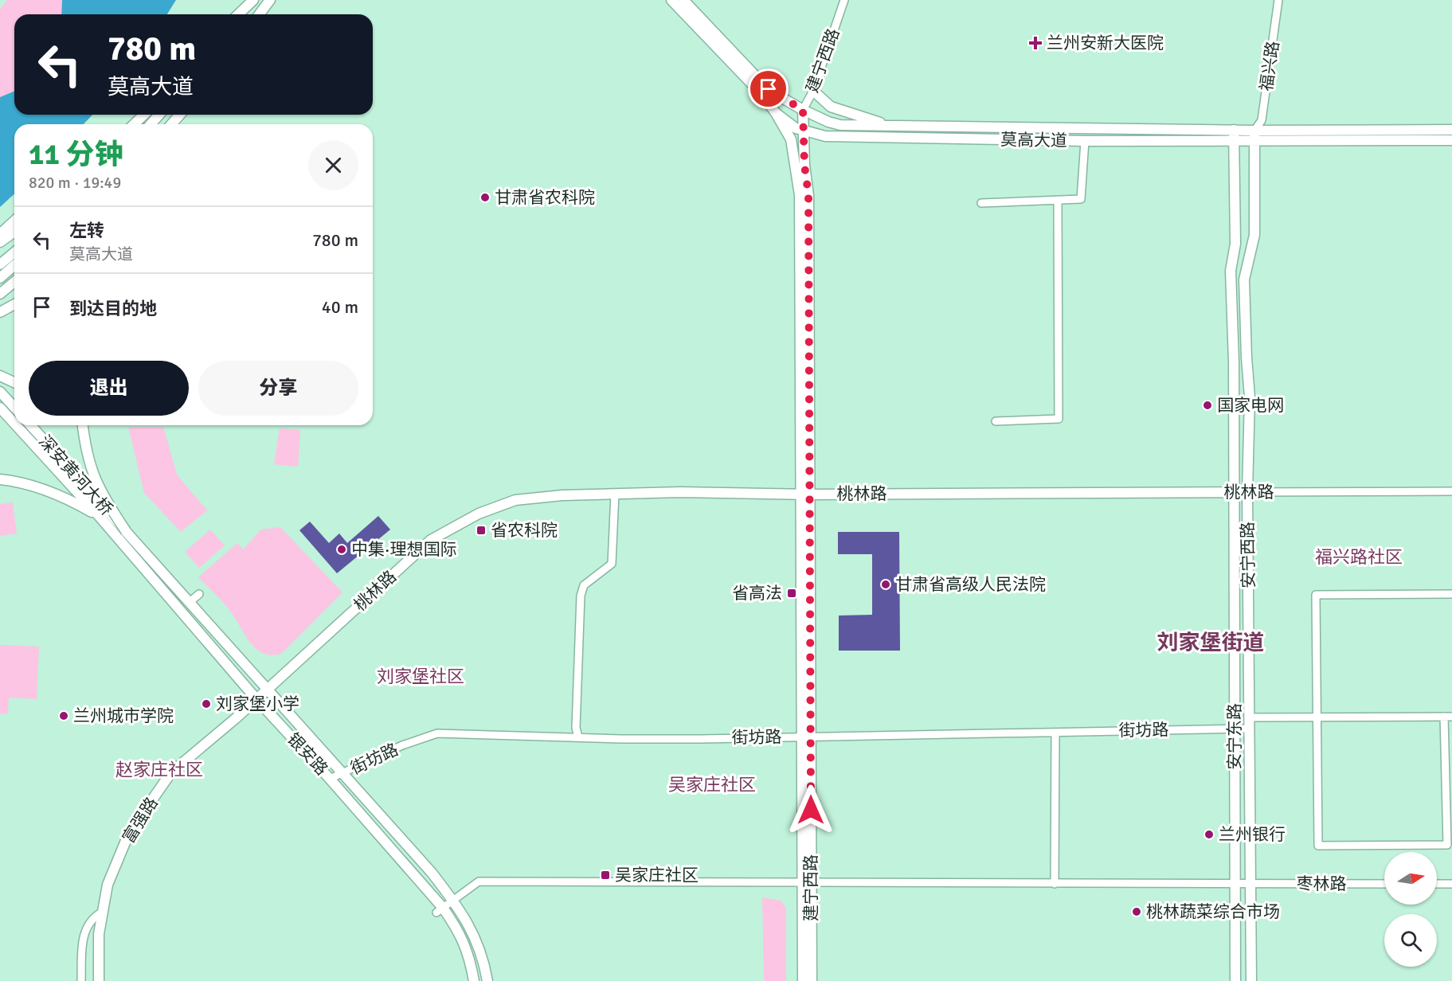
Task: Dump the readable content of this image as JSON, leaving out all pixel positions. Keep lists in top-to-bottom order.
{
  "streets": {
    "main road": [
      "建宁西路",
      "莫高大道",
      "深安黄河大桥",
      "桃林路",
      "安宁西路",
      "安宁东路",
      "银安路",
      "富强路"
    ],
    "street": ["福兴路", "街坊路", "枣林路"]
  },
  "crossings": [
    ["建宁西路", "莫高大道"],
    ["建宁西路", "桃林路"],
    ["建宁西路", "街坊路"],
    ["建宁西路", "枣林路"],
    ["福兴路", "莫高大道"],
    ["福兴路", "安宁西路"],
    ["莫高大道", "安宁西路"],
    ["深安黄河大桥", "银安路"],
    ["桃林路", "安宁西路"],
    ["桃林路", "安宁东路"],
    ["桃林路", "银安路"],
    ["桃林路", "富强路"],
    ["安宁西路", "街坊路"],
    ["安宁西路", "枣林路"],
    ["街坊路", "安宁东路"],
    ["街坊路", "银安路"],
    ["安宁东路", "枣林路"],
    ["银安路", "富强路"],
    ["银安路", "枣林路"]
  ],
  "districts": [
    "福兴路社区",
    "刘家堡街道",
    "刘家堡社区",
    "赵家庄社区",
    "吴家庄社区"
  ],
  "places": {
    "health": ["兰州安新大医院"],
    "other": [
      "甘肃省农科院",
      "国家电网",
      "中集·理想国际",
      "甘肃省高级人民法院",
      "刘家堡小学",
      "兰州城市学院",
      "兰州银行",
      "桃林蔬菜综合市场"
    ],
    "transit": ["省农科院", "省高法", "吴家庄社区"]
  },
  "north": "right",
  "page": {
    "turn": ["780 m", "莫高大道"],
    "heading": ["11 分钟", "820 m · 19:49"],
    "list": [
      {
        "name": "左转",
        "note": "莫高大道",
        "value": "780 m"
      },
      {
        "name": "到达目的地",
        "value": "40 m"
      }
    ],
    "buttons": ["退出", "分享"]
  }
}
